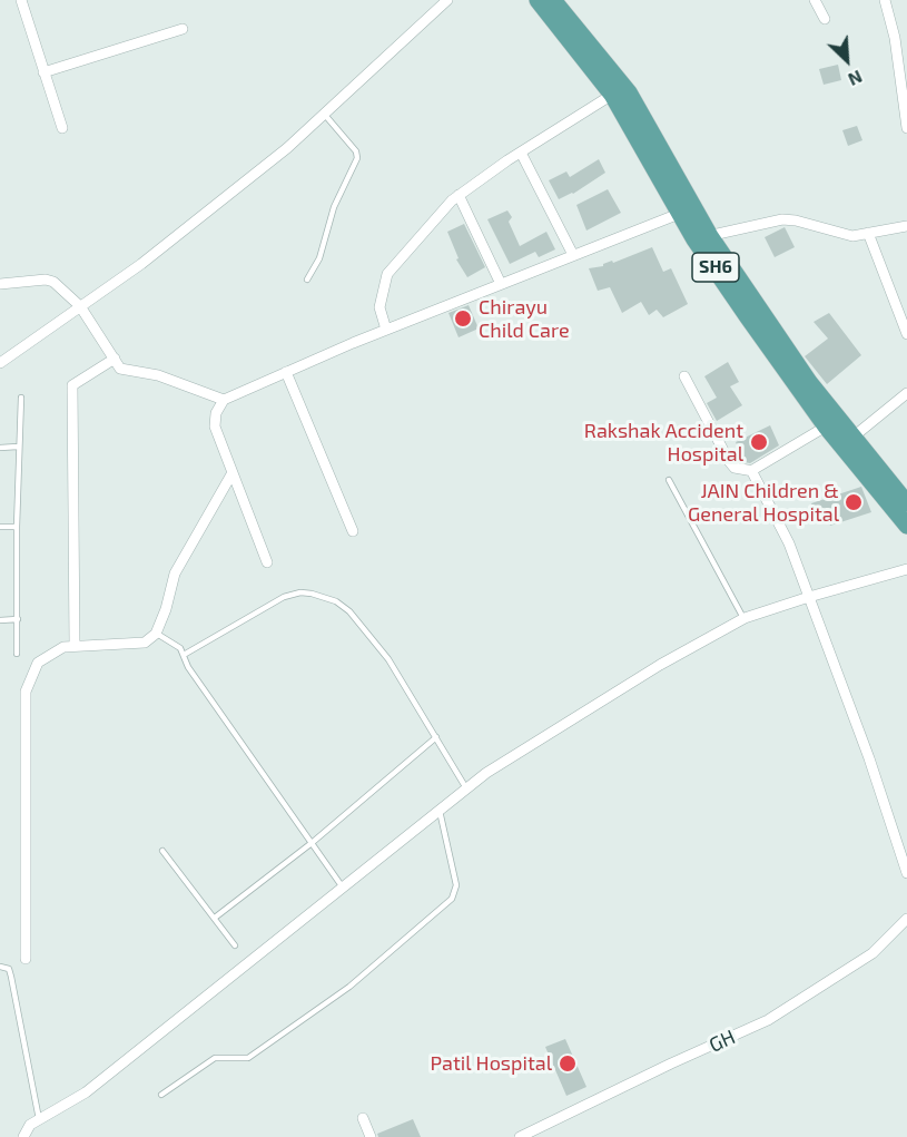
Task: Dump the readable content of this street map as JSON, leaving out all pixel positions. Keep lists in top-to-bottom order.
{
  "streets": {
    "main road": ["SH6"],
    "street": ["GH"]
  },
  "places": [
    "Chirayu Child Care",
    "Rakshak Accident Hospital",
    "JAIN Children & General Hospital",
    "Patil Hospital"
  ],
  "north": "bottom right"
}
